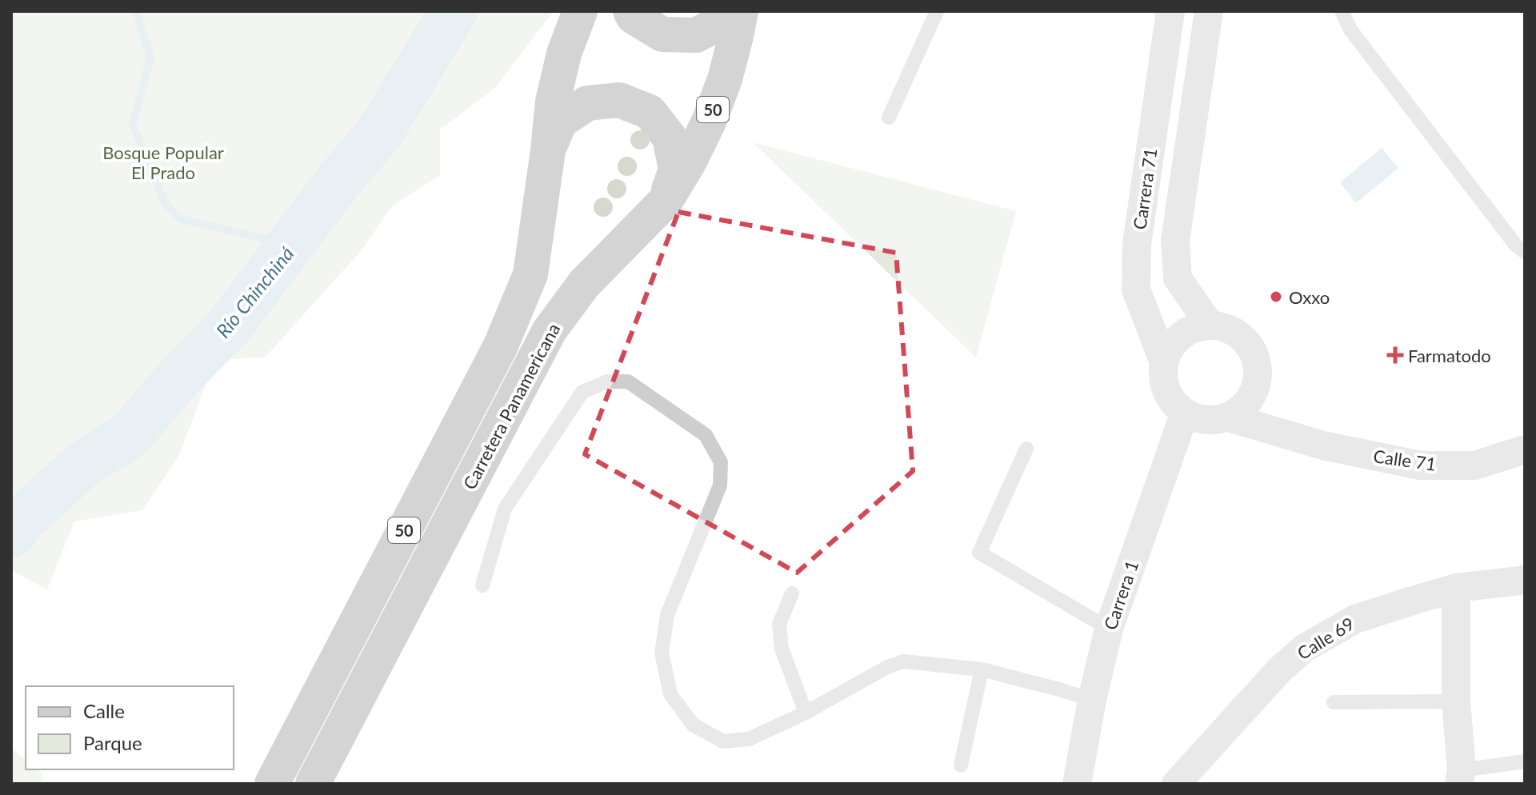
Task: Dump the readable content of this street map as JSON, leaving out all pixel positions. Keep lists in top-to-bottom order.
{
  "streets": {
    "highway": ["50", "Carretera Panamericana"],
    "street": [
      "Carrera 71",
      "Calle 71",
      "Carrera 1",
      "Calle 69"
    ]
  },
  "crossings": [
    ["Carrera 71", "Calle 71"],
    ["Carrera 71", "Carrera 1"],
    ["Calle 71", "Carrera 1"]
  ],
  "water": ["Río Chinchiná"],
  "parks": ["Bosque Popular El Prado"],
  "places": {
    "other": ["Oxxo"],
    "health": ["Farmatodo"]
  },
  "legend": ["Calle", "Parque"]
}
